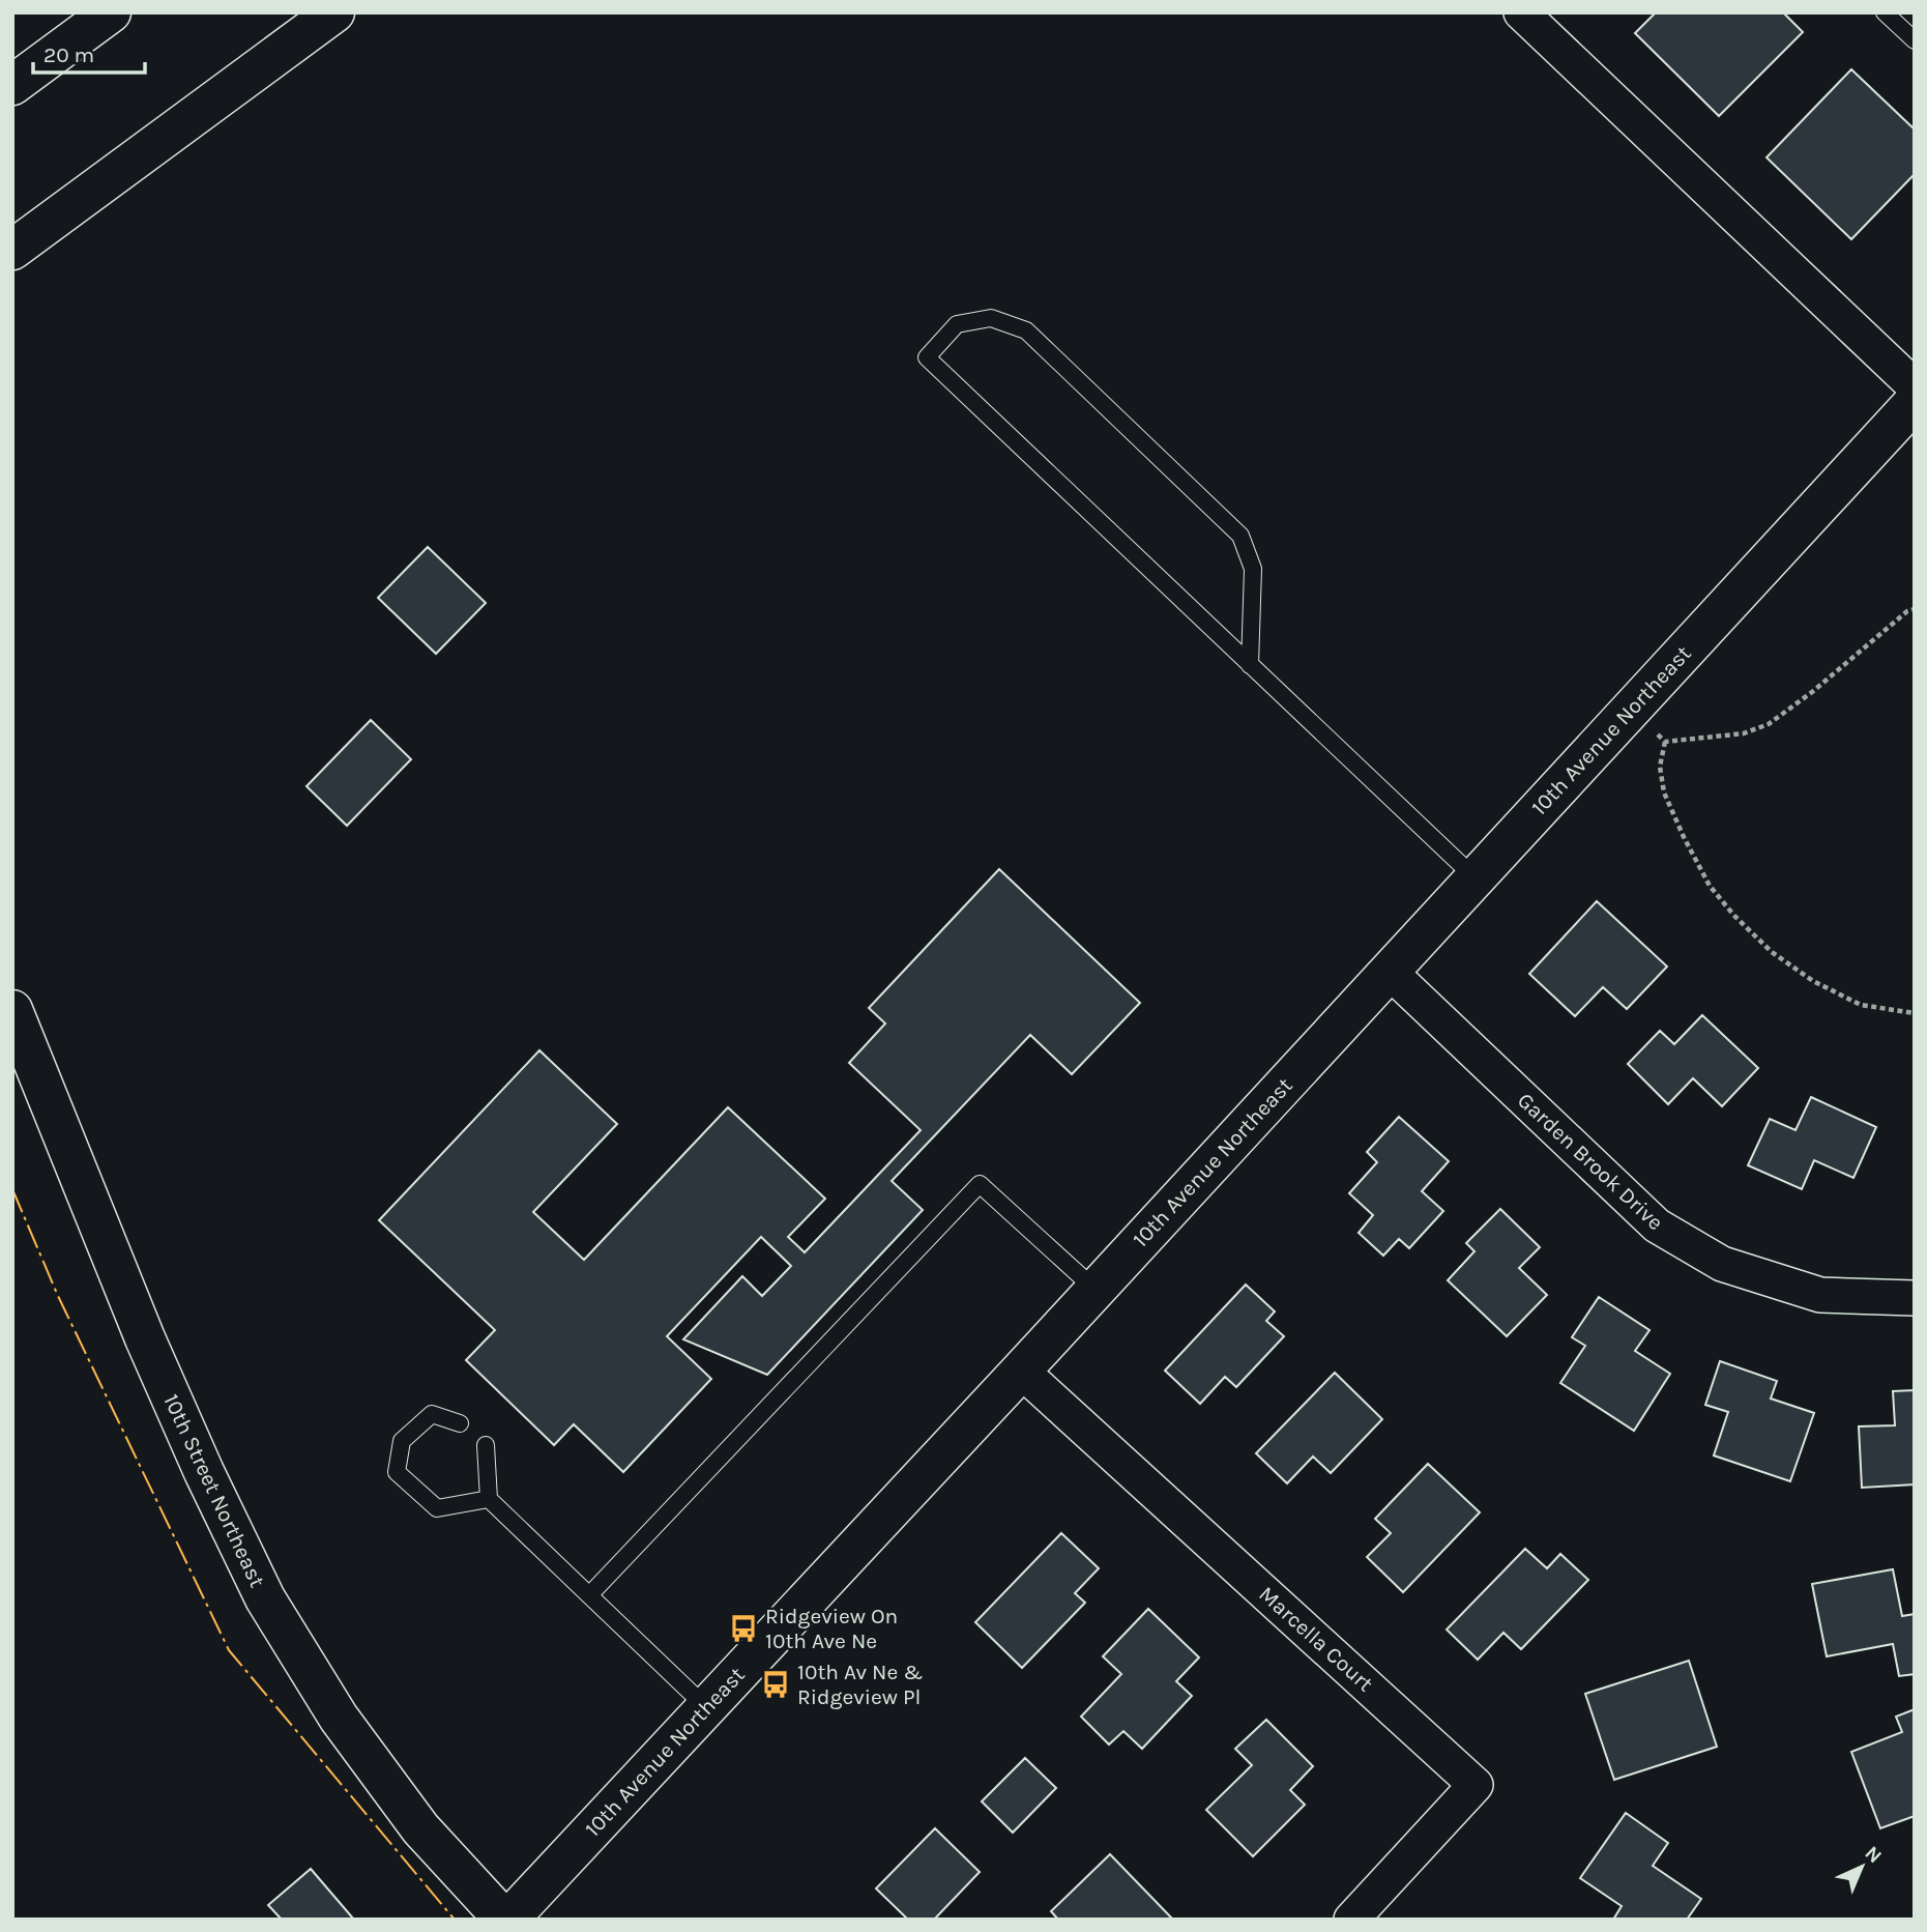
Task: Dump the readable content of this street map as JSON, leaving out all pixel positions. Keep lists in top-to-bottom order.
{
  "streets": {
    "main road": ["10th Avenue Northeast", "10th Street Northeast"],
    "street": ["Garden Brook Drive", "Marcella Court"]
  },
  "crossings": [
    ["10th Avenue Northeast", "Garden Brook Drive"],
    ["10th Avenue Northeast", "10th Street Northeast"],
    ["10th Avenue Northeast", "Marcella Court"]
  ],
  "places": {
    "bus stop": ["Ridgeview On 10th Ave Ne", "10th Av Ne & Ridgeview Pl"]
  },
  "scale_bar": "20 m",
  "north": "top right"
}
